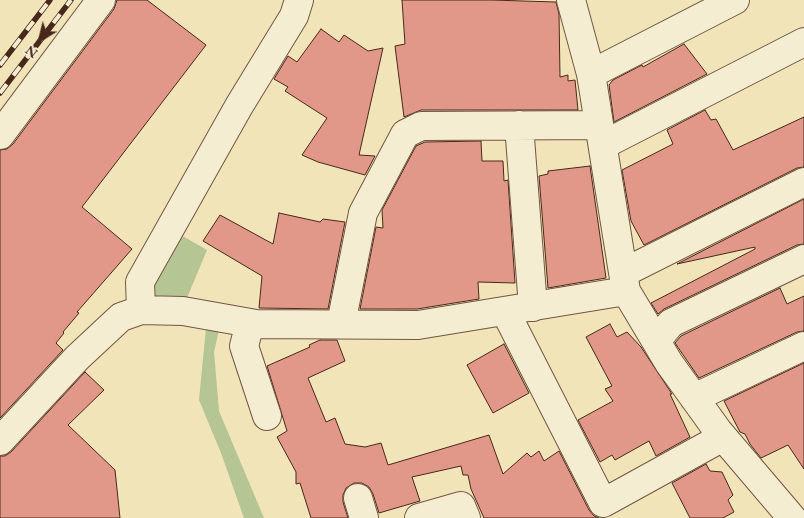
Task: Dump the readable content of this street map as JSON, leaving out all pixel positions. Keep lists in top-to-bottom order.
{
  "north": "bottom left"
}
